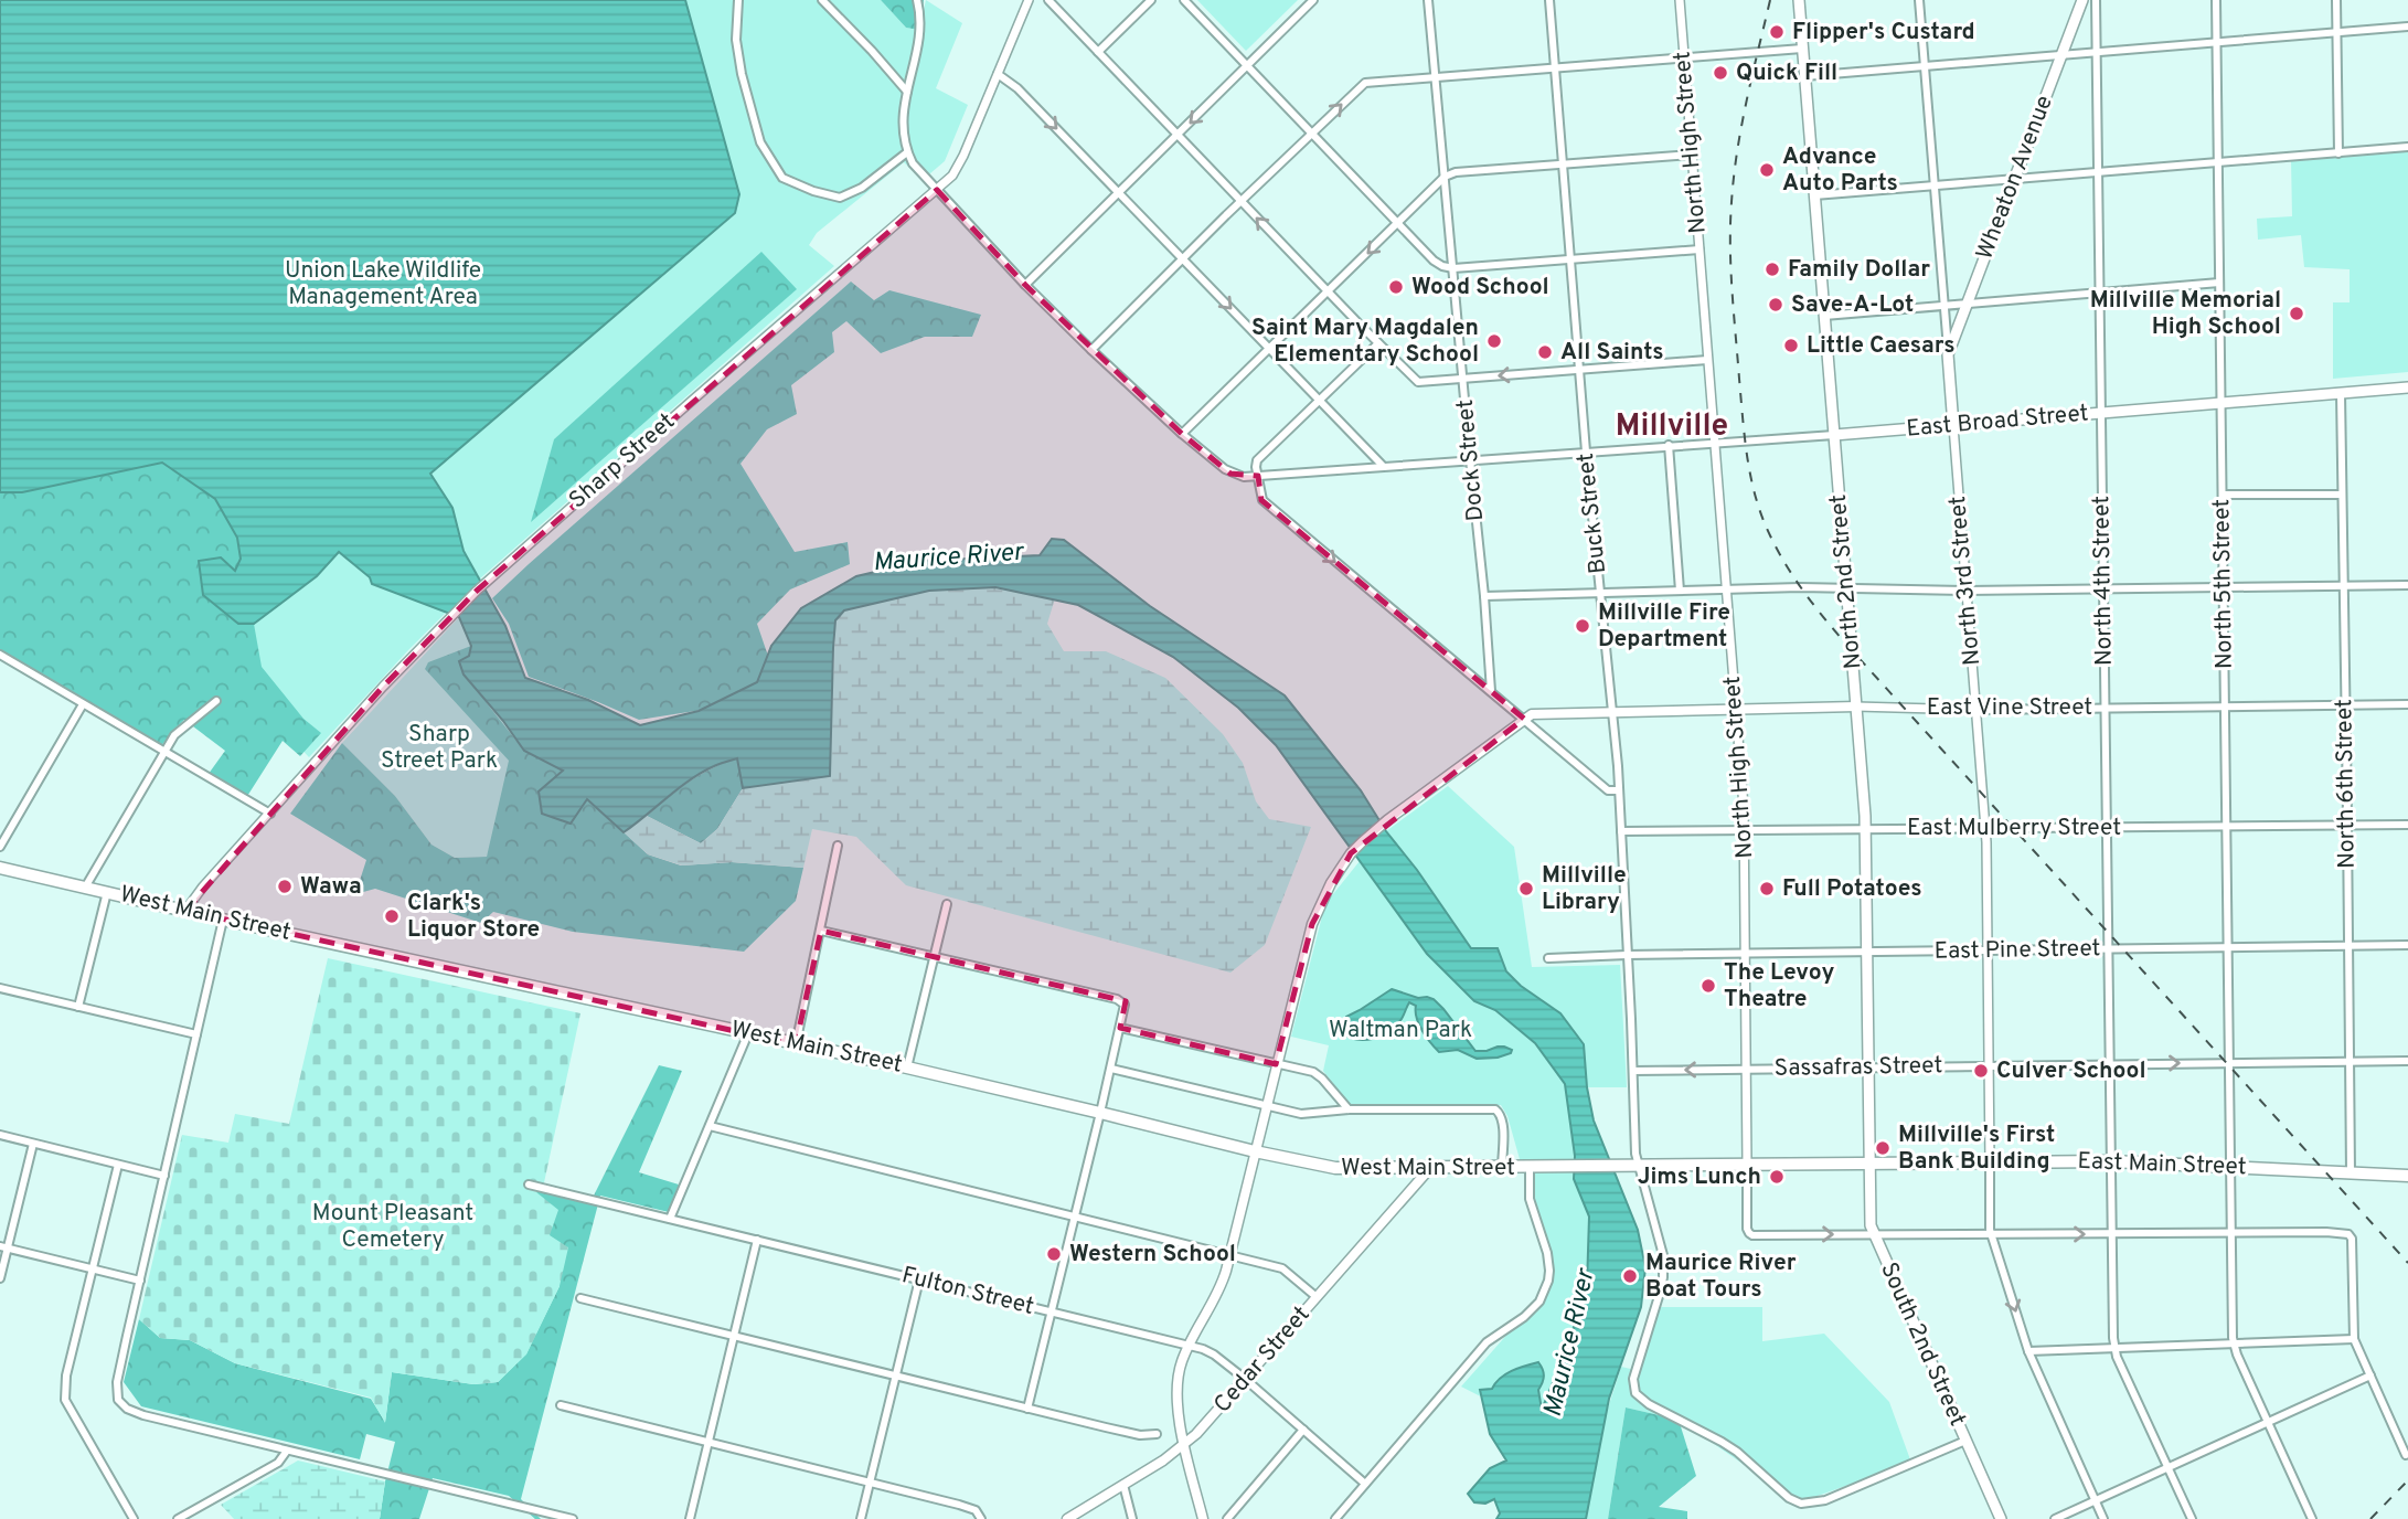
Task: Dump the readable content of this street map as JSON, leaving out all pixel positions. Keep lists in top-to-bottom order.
{
  "streets": {
    "highway": ["West Main Street", "East Main Street"],
    "main road": [
      "Wheaton Avenue",
      "East Broad Street",
      "North 3rd Street",
      "North 2nd Street",
      "East Vine Street",
      "South 2nd Street",
      "Cedar Street"
    ],
    "street": [
      "North High Street",
      "Dock Street",
      "Sharp Street",
      "Buck Street",
      "North 4th Street",
      "North 5th Street",
      "North 6th Street",
      "East Mulberry Street",
      "East Pine Street",
      "Sassafras Street",
      "Fulton Street"
    ]
  },
  "crossings": [
    ["North High Street", "East Broad Street"],
    ["North High Street", "East Vine Street"],
    ["North High Street", "East Mulberry Street"],
    ["North High Street", "East Pine Street"],
    ["North High Street", "Sassafras Street"],
    ["North High Street", "East Main Street"],
    ["Wheaton Avenue", "North 3rd Street"],
    ["East Broad Street", "Dock Street"],
    ["East Broad Street", "Buck Street"],
    ["East Broad Street", "North 3rd Street"],
    ["East Broad Street", "North 4th Street"],
    ["East Broad Street", "North 2nd Street"],
    ["East Broad Street", "North 5th Street"],
    ["East Broad Street", "North 6th Street"],
    ["Sharp Street", "West Main Street"],
    ["Buck Street", "East Vine Street"],
    ["Buck Street", "East Mulberry Street"],
    ["Buck Street", "West Main Street"],
    ["Buck Street", "East Pine Street"],
    ["Buck Street", "Sassafras Street"],
    ["Buck Street", "East Main Street"],
    ["Buck Street", "South 2nd Street"],
    ["North 3rd Street", "East Vine Street"],
    ["North 3rd Street", "East Mulberry Street"],
    ["North 3rd Street", "East Pine Street"],
    ["North 3rd Street", "Sassafras Street"],
    ["North 3rd Street", "East Main Street"],
    ["North 4th Street", "East Vine Street"],
    ["North 4th Street", "East Mulberry Street"],
    ["North 4th Street", "East Pine Street"],
    ["North 4th Street", "Sassafras Street"],
    ["North 4th Street", "East Main Street"],
    ["North 2nd Street", "East Vine Street"],
    ["North 2nd Street", "East Mulberry Street"],
    ["North 2nd Street", "East Pine Street"],
    ["North 2nd Street", "Sassafras Street"],
    ["North 2nd Street", "East Main Street"],
    ["North 2nd Street", "South 2nd Street"],
    ["North 5th Street", "East Vine Street"],
    ["North 5th Street", "East Mulberry Street"],
    ["North 5th Street", "East Pine Street"],
    ["North 5th Street", "Sassafras Street"],
    ["North 5th Street", "East Main Street"],
    ["East Vine Street", "North 6th Street"],
    ["North 6th Street", "East Mulberry Street"],
    ["North 6th Street", "East Pine Street"],
    ["North 6th Street", "Sassafras Street"],
    ["North 6th Street", "East Main Street"],
    ["West Main Street", "East Main Street"],
    ["West Main Street", "Cedar Street"],
    ["East Main Street", "South 2nd Street"],
    ["Fulton Street", "Cedar Street"]
  ],
  "districts": ["Millville"],
  "water": ["Maurice River"],
  "parks": [
    "Union Lake Wildlife Management Area",
    "Sharp Street Park",
    "Waltman Park",
    "Mount Pleasant Cemetery"
  ],
  "places": [
    "Flipper's Custard",
    "Quick Fill",
    "Advance Auto Parts",
    "Family Dollar",
    "Wood School",
    "Save-A-Lot",
    "Millville Memorial High School",
    "Saint Mary Magdalen Elementary School",
    "Little Caesars",
    "All Saints",
    "Millville Fire Department",
    "Wawa",
    "Millville Library",
    "Full Potatoes",
    "Clark's Liquor Store",
    "The Levoy Theatre",
    "Culver School",
    "Millville's First Bank Building",
    "Jims Lunch",
    "Western School",
    "Maurice River Boat Tours"
  ]
}
